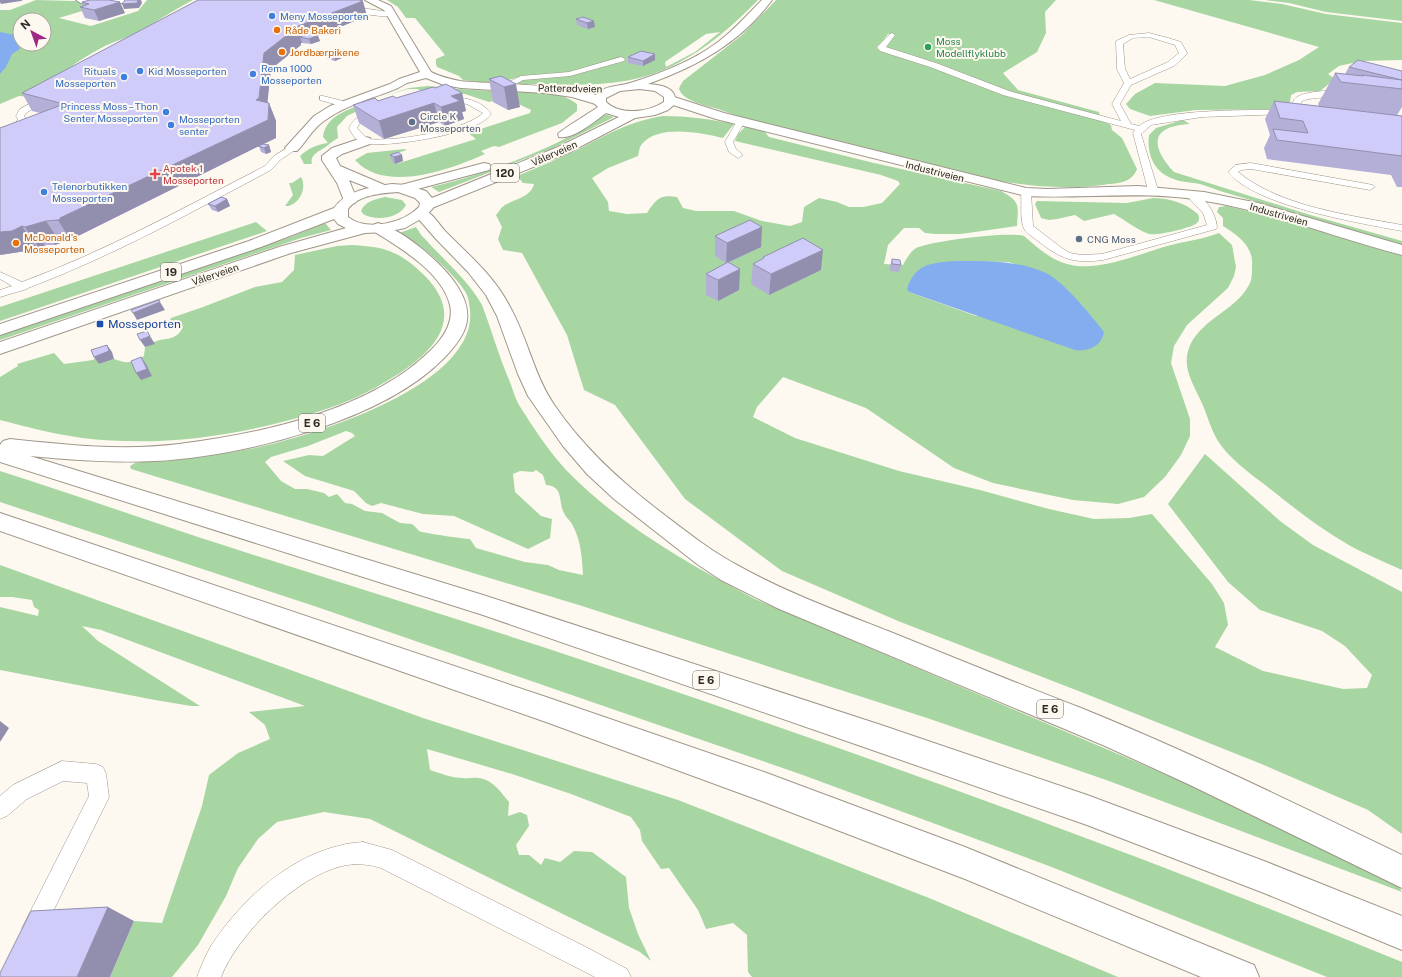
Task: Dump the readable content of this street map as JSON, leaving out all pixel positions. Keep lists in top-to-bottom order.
{
  "streets": {
    "main road": [
      "Patterødveien",
      "Vålerveien",
      "Industriveien",
      "120",
      "19",
      "E 6"
    ]
  },
  "crossings": [
    ["Patterødveien", "Vålerveien"],
    ["Patterødveien", "120"],
    ["Vålerveien", "120"],
    ["Vålerveien", "19"],
    ["Vålerveien", "E 6"],
    ["Industriveien", "120"],
    ["120", "19"],
    ["19", "E 6"]
  ],
  "places": {
    "other": [
      "Meny Mosseporten",
      "Råde Bakeri",
      "Moss Modellflyklubb",
      "Jordbærpikene",
      "Kid Mosseporten",
      "Rema 1000 Mosseporten",
      "Rituals Mosseporten",
      "Princess Moss – Thon Senter Mosseporten",
      "Circle K Mosseporten",
      "Mosseporten senter",
      "Telenorbutikken Mosseporten",
      "CNG Moss",
      "McDonald's Mosseporten"
    ],
    "health": ["Apotek 1 Mosseporten"],
    "transit": ["Mosseporten"]
  },
  "north": "top left"
}
